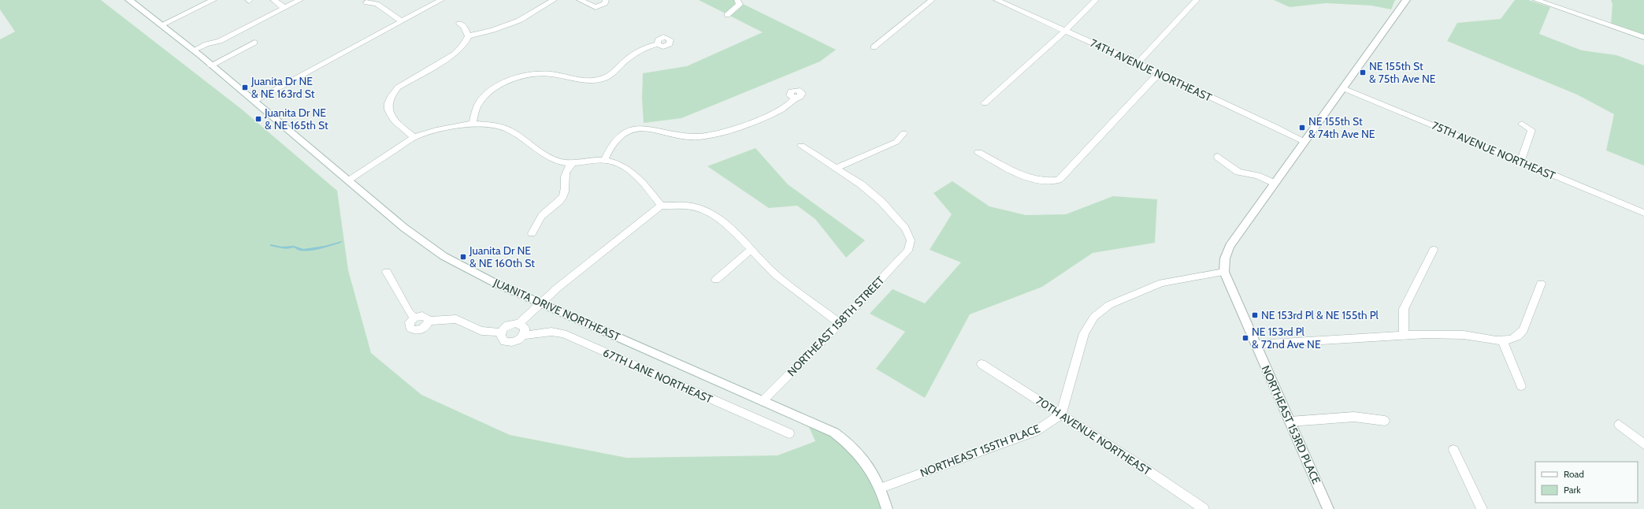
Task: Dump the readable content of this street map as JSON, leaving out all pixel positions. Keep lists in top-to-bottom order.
{
  "streets": {
    "main road": ["JUANITA DRIVE NORTHEAST", "NORTHEAST 153RD PLACE"],
    "street": [
      "74TH AVENUE NORTHEAST",
      "75TH AVENUE NORTHEAST",
      "NORTHEAST 158TH STREET",
      "67TH LANE NORTHEAST",
      "70TH AVENUE NORTHEAST",
      "NORTHEAST 155TH PLACE"
    ]
  },
  "crossings": [
    ["JUANITA DRIVE NORTHEAST", "NORTHEAST 158TH STREET"],
    ["JUANITA DRIVE NORTHEAST", "NORTHEAST 155TH PLACE"],
    ["70TH AVENUE NORTHEAST", "NORTHEAST 155TH PLACE"]
  ],
  "places": {
    "transit": [
      "NE 155th St & 75th Ave NE",
      "Juanita Dr NE & NE 163rd St",
      "Juanita Dr NE & NE 165th St",
      "NE 155th St & 74th Ave NE",
      "Juanita Dr NE & NE 160th St",
      "NE 153rd Pl & NE 155th Pl",
      "NE 153rd Pl & 72nd Ave NE"
    ]
  },
  "legend": ["Road", "Park"]
}
